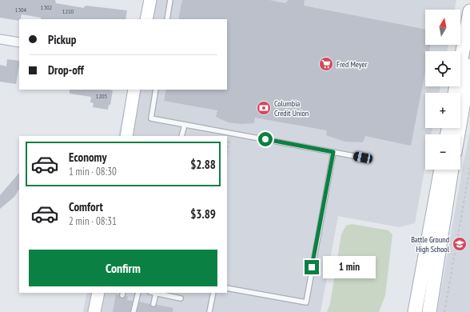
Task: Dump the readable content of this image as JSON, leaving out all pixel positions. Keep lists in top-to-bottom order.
{
  "places": {
    "supermarket": ["Fred Meyer"],
    "bank": ["Columbia Credit Union"],
    "school or university": ["Battle Ground High School"]
  },
  "house_numbers": [
    "1302",
    "1304",
    "1210",
    "1205"
  ],
  "north": "top",
  "page": {
    "map_buttons": ["+", "−"],
    "banner": ["Pickup", "Drop-off"],
    "list": [
      {
        "name": "Economy",
        "note": "1 min · 08:30",
        "value": "$2.88"
      },
      {
        "name": "Comfort",
        "note": "2 min · 08:31",
        "value": "$3.89"
      }
    ],
    "buttons": "Confirm",
    "bubble": "1 min"
  }
}
